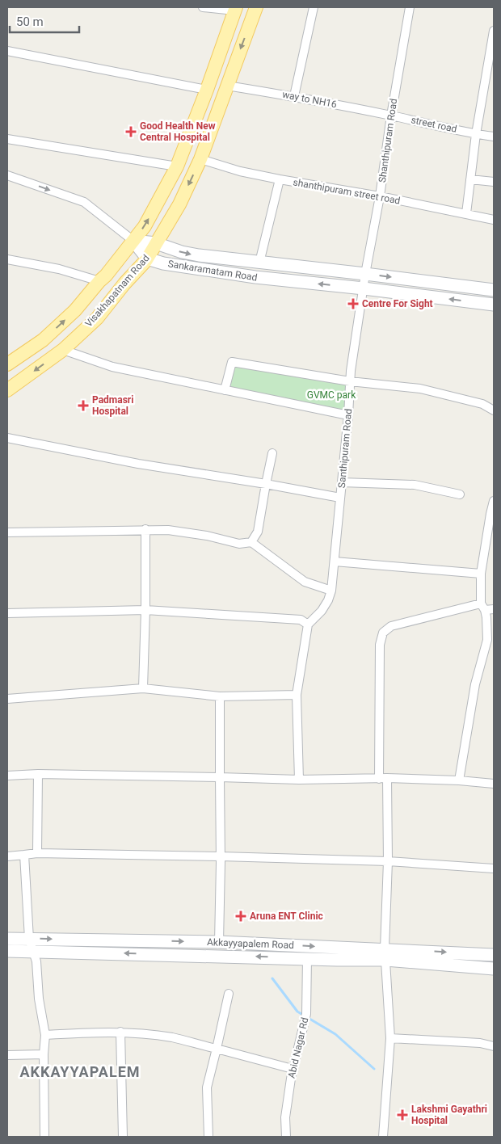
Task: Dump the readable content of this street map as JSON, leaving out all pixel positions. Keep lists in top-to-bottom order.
{
  "streets": {
    "main road": ["Sankaramatam Road", "Visakhapatnam Road", "Akkayyapalem Road"],
    "street": [
      "way to NH16",
      "street road",
      "Shanthipuram Road",
      "shanthipuram street road",
      "Santhipuram Road",
      "Abid Nagar Rd"
    ]
  },
  "crossings": [
    ["way to NH16", "street road"],
    ["way to NH16", "Shanthipuram Road"],
    ["way to NH16", "Visakhapatnam Road"],
    ["street road", "Shanthipuram Road"],
    ["Shanthipuram Road", "shanthipuram street road"],
    ["Shanthipuram Road", "Sankaramatam Road"],
    ["Shanthipuram Road", "Santhipuram Road"],
    ["shanthipuram street road", "Visakhapatnam Road"],
    ["Sankaramatam Road", "Visakhapatnam Road"],
    ["Sankaramatam Road", "Santhipuram Road"]
  ],
  "districts": ["AKKAYYAPALEM"],
  "parks": ["GVMC park"],
  "places": {
    "health": [
      "Good Health New Central Hospital",
      "Centre For Sight",
      "Padmasri Hospital",
      "Aruna ENT Clinic",
      "Lakshmi Gayathri Hospital"
    ]
  },
  "scale_bar": "50 m"
}
